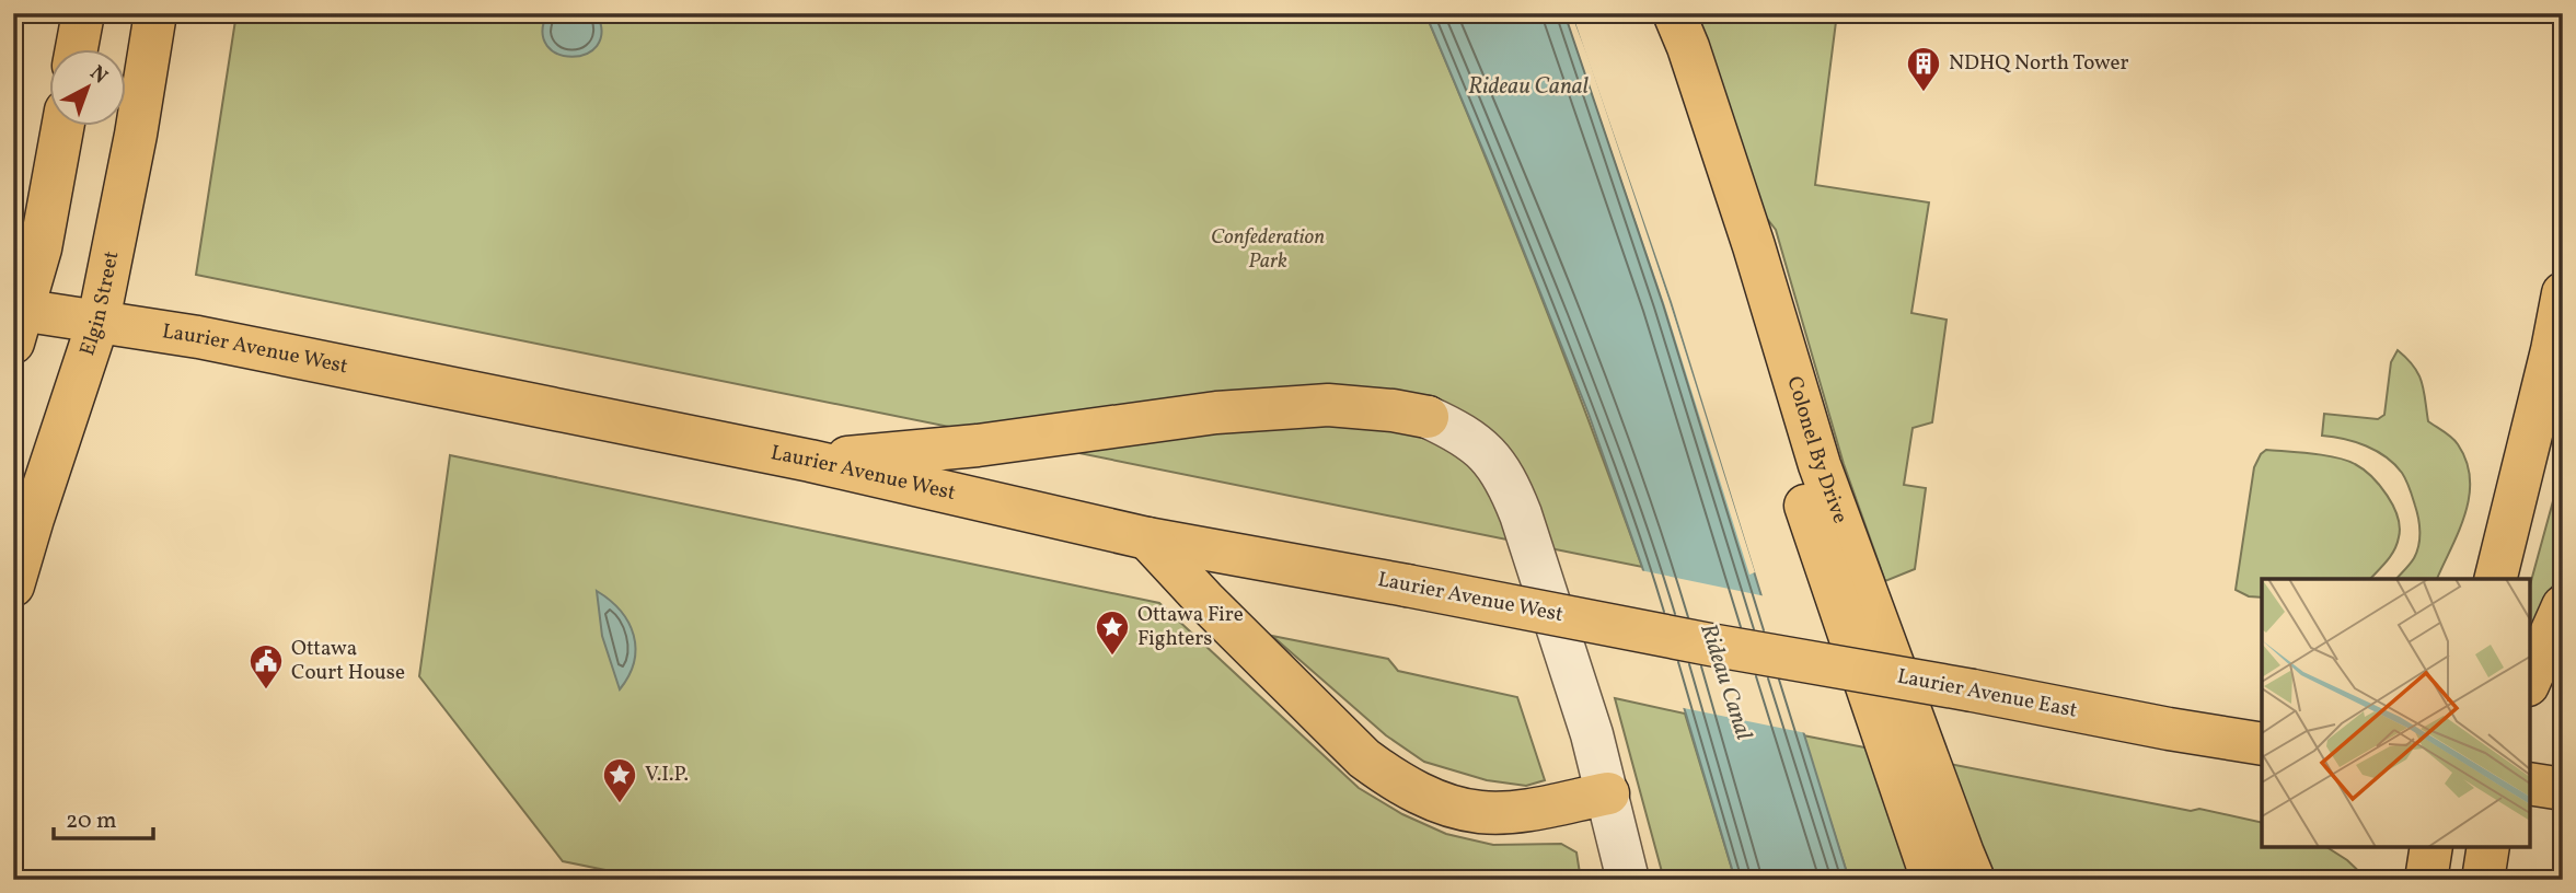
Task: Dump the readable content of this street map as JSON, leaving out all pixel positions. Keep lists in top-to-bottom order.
{
  "streets": {
    "main road": [
      "Elgin Street",
      "Laurier Avenue West",
      "Colonel By Drive",
      "Laurier Avenue East"
    ]
  },
  "crossings": [
    ["Elgin Street", "Laurier Avenue West"],
    ["Laurier Avenue West", "Laurier Avenue East"]
  ],
  "water": ["Rideau Canal"],
  "parks": ["Confederation Park"],
  "places": {
    "building": ["NDHQ North Tower"],
    "place": ["Ottawa Fire Fighters", "V.I.P."],
    "public building": ["Ottawa Court House"]
  },
  "scale_bar": "20 m",
  "north": "top right"
}
